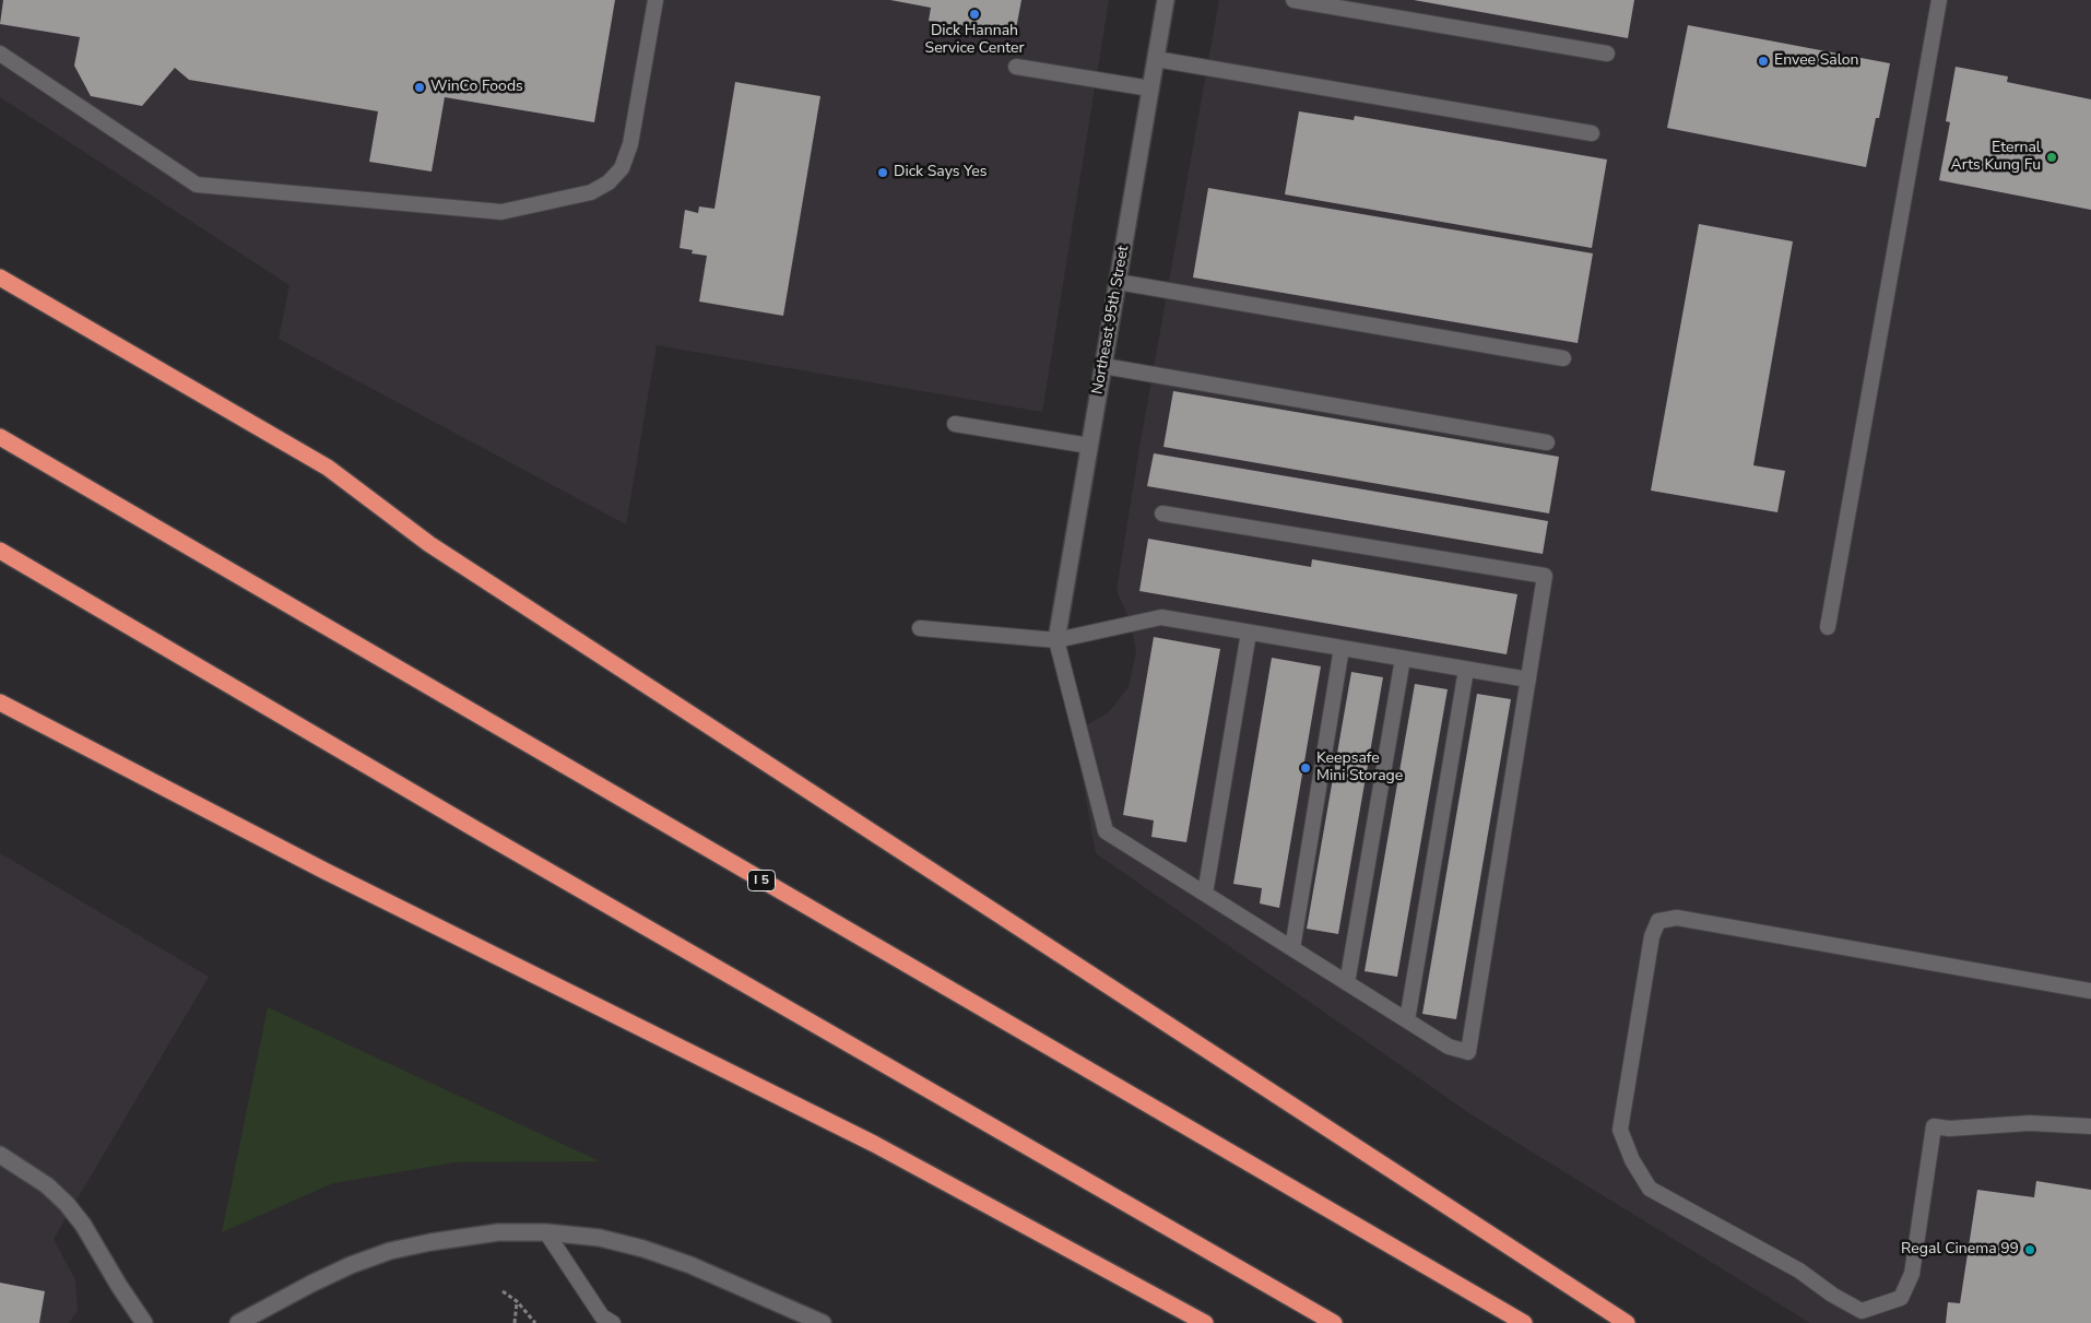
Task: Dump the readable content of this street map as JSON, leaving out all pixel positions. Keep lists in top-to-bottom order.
{
  "streets": {
    "highway": ["I 5"],
    "street": ["Northeast 95th Street"]
  },
  "places": [
    "Dick Hannah Service Center",
    "Envee Salon",
    "WinCo Foods",
    "Eternal Arts Kung Fu",
    "Dick Says Yes",
    "Keepsafe Mini Storage",
    "Regal Cinema 99"
  ]
}
